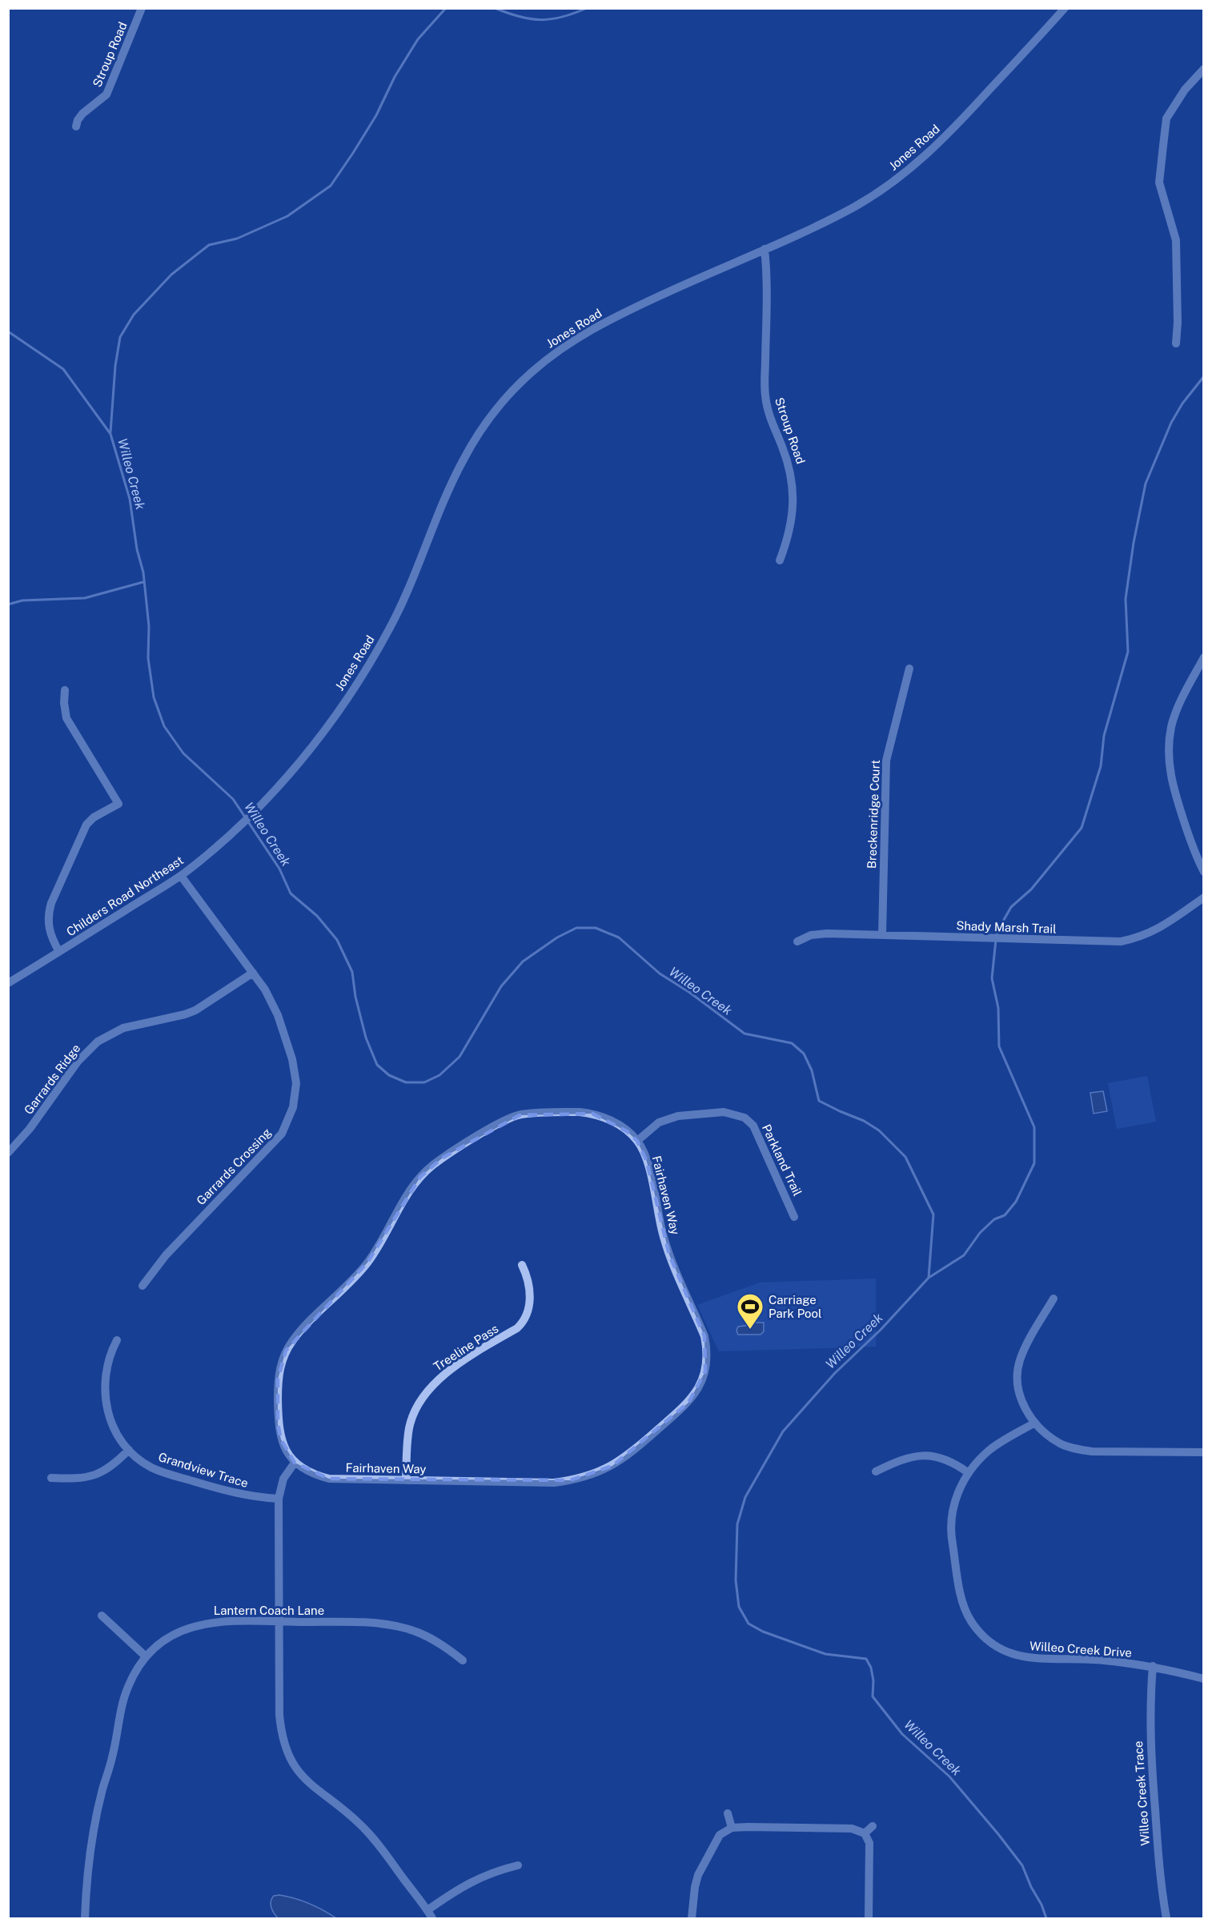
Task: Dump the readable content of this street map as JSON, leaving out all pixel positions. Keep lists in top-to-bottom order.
{
  "streets": {
    "street": [
      "Stroup Road",
      "Jones Road",
      "Breckenridge Court",
      "Childers Road Northeast",
      "Shady Marsh Trail",
      "Garrards Ridge",
      "Parkland Trail",
      "Garrards Crossing",
      "Fairhaven Way",
      "Treeline Pass",
      "Grandview Trace",
      "Lantern Coach Lane",
      "Willeo Creek Drive",
      "Willeo Creek Trace"
    ]
  },
  "crossings": [
    ["Stroup Road", "Jones Road"],
    ["Jones Road", "Childers Road Northeast"],
    ["Breckenridge Court", "Shady Marsh Trail"],
    ["Childers Road Northeast", "Garrards Crossing"],
    ["Garrards Ridge", "Garrards Crossing"],
    ["Parkland Trail", "Fairhaven Way"],
    ["Fairhaven Way", "Treeline Pass"],
    ["Willeo Creek Drive", "Willeo Creek Trace"]
  ],
  "water": ["Willeo Creek"],
  "places": {
    "sports": ["Carriage Park Pool"]
  }
}
